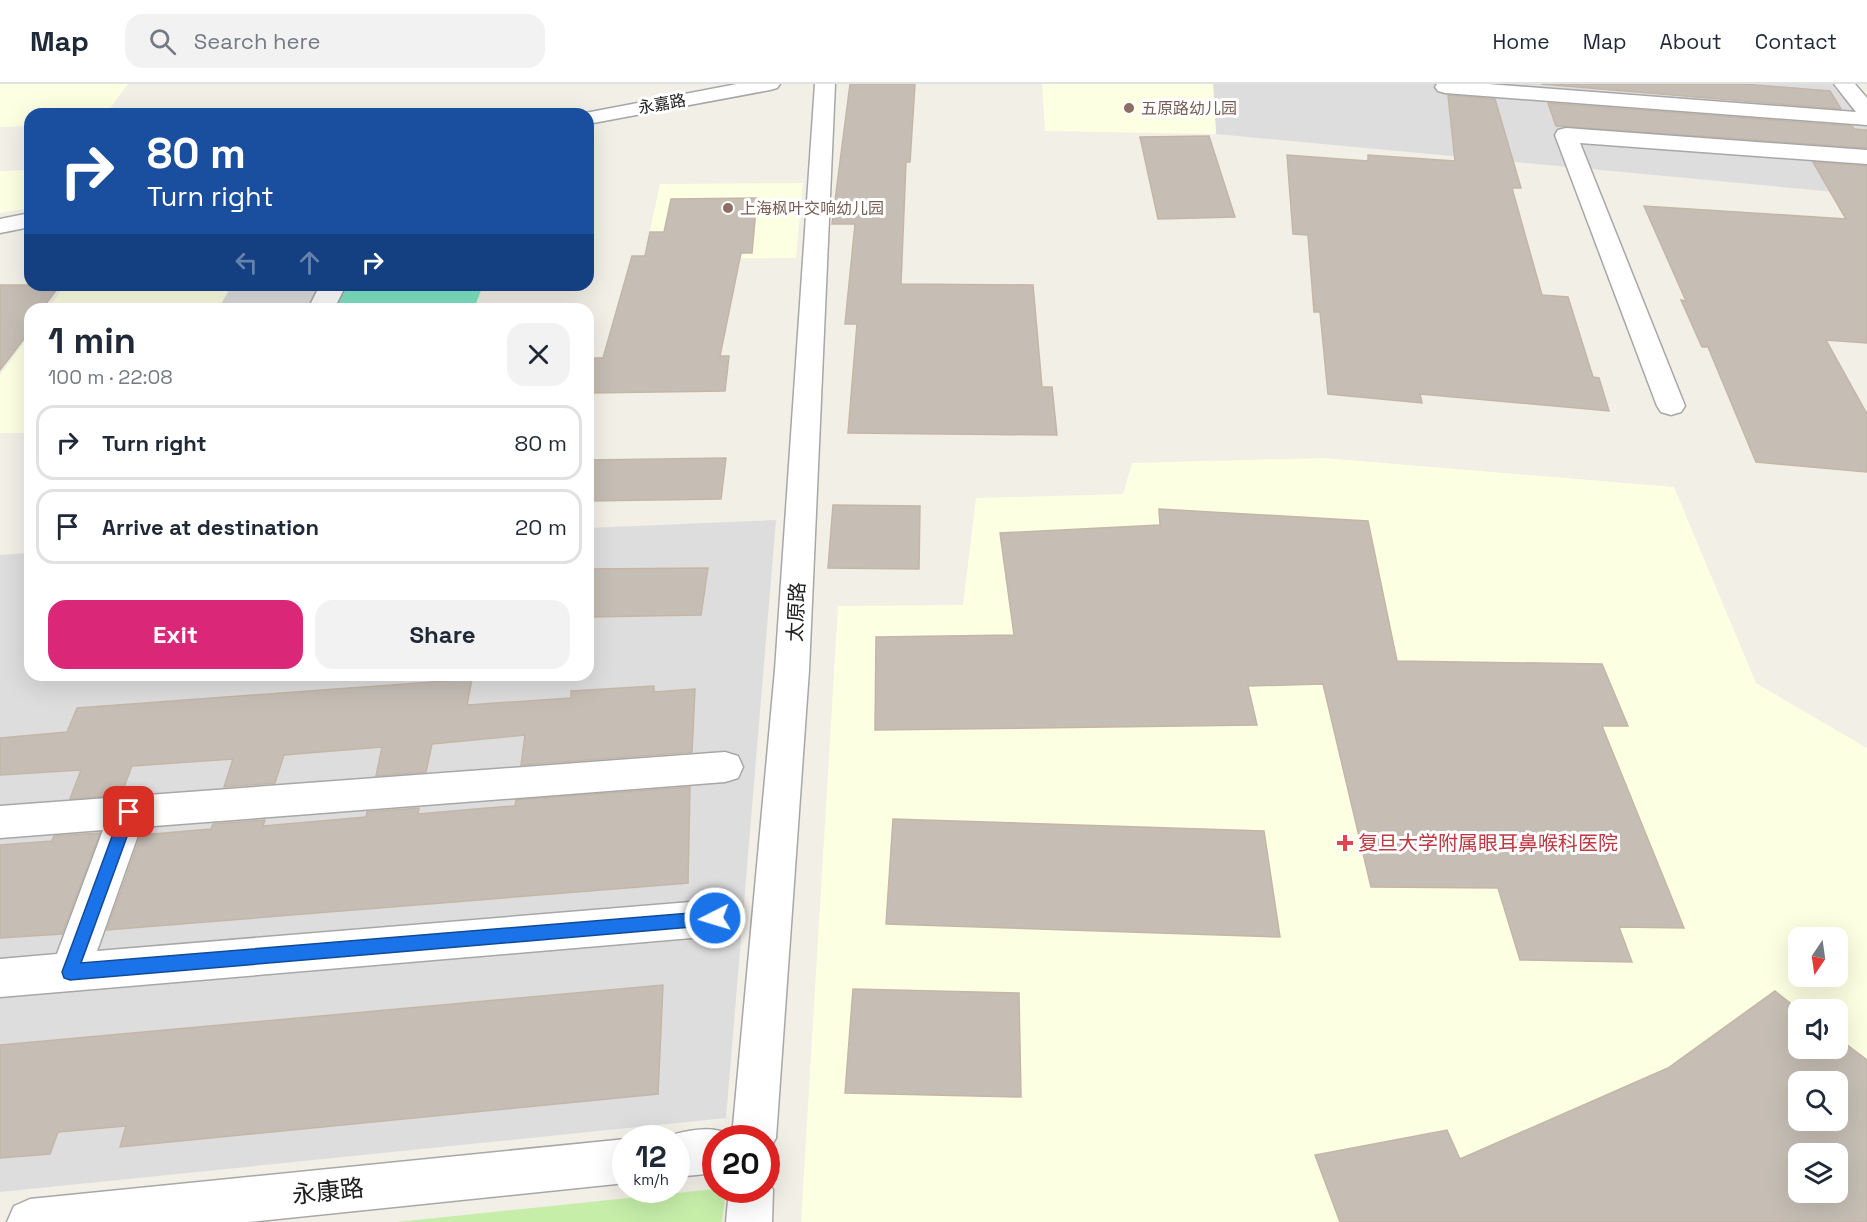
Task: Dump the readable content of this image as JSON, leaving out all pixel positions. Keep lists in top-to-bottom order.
{
  "streets": {
    "street": ["永嘉路", "太原路", "永康路"]
  },
  "places": {
    "other": ["五原路幼儿园", "上海枫叶交响幼儿园"],
    "health": ["复旦大学附属眼耳鼻喉科医院"]
  },
  "north": "bottom",
  "page": {
    "header": "Map",
    "search": "Search here",
    "nav": [
      "Home",
      "Map",
      "About",
      "Contact"
    ],
    "turn": ["80 m", "Turn right"],
    "heading": ["1 min", "100 m · 22:08"],
    "list": [
      {
        "name": "Turn right",
        "value": "80 m"
      },
      {
        "name": "Arrive at destination",
        "value": "20 m"
      }
    ],
    "buttons": ["Exit", "Share"],
    "speed": "12 km/h",
    "limit": "20"
  }
}
